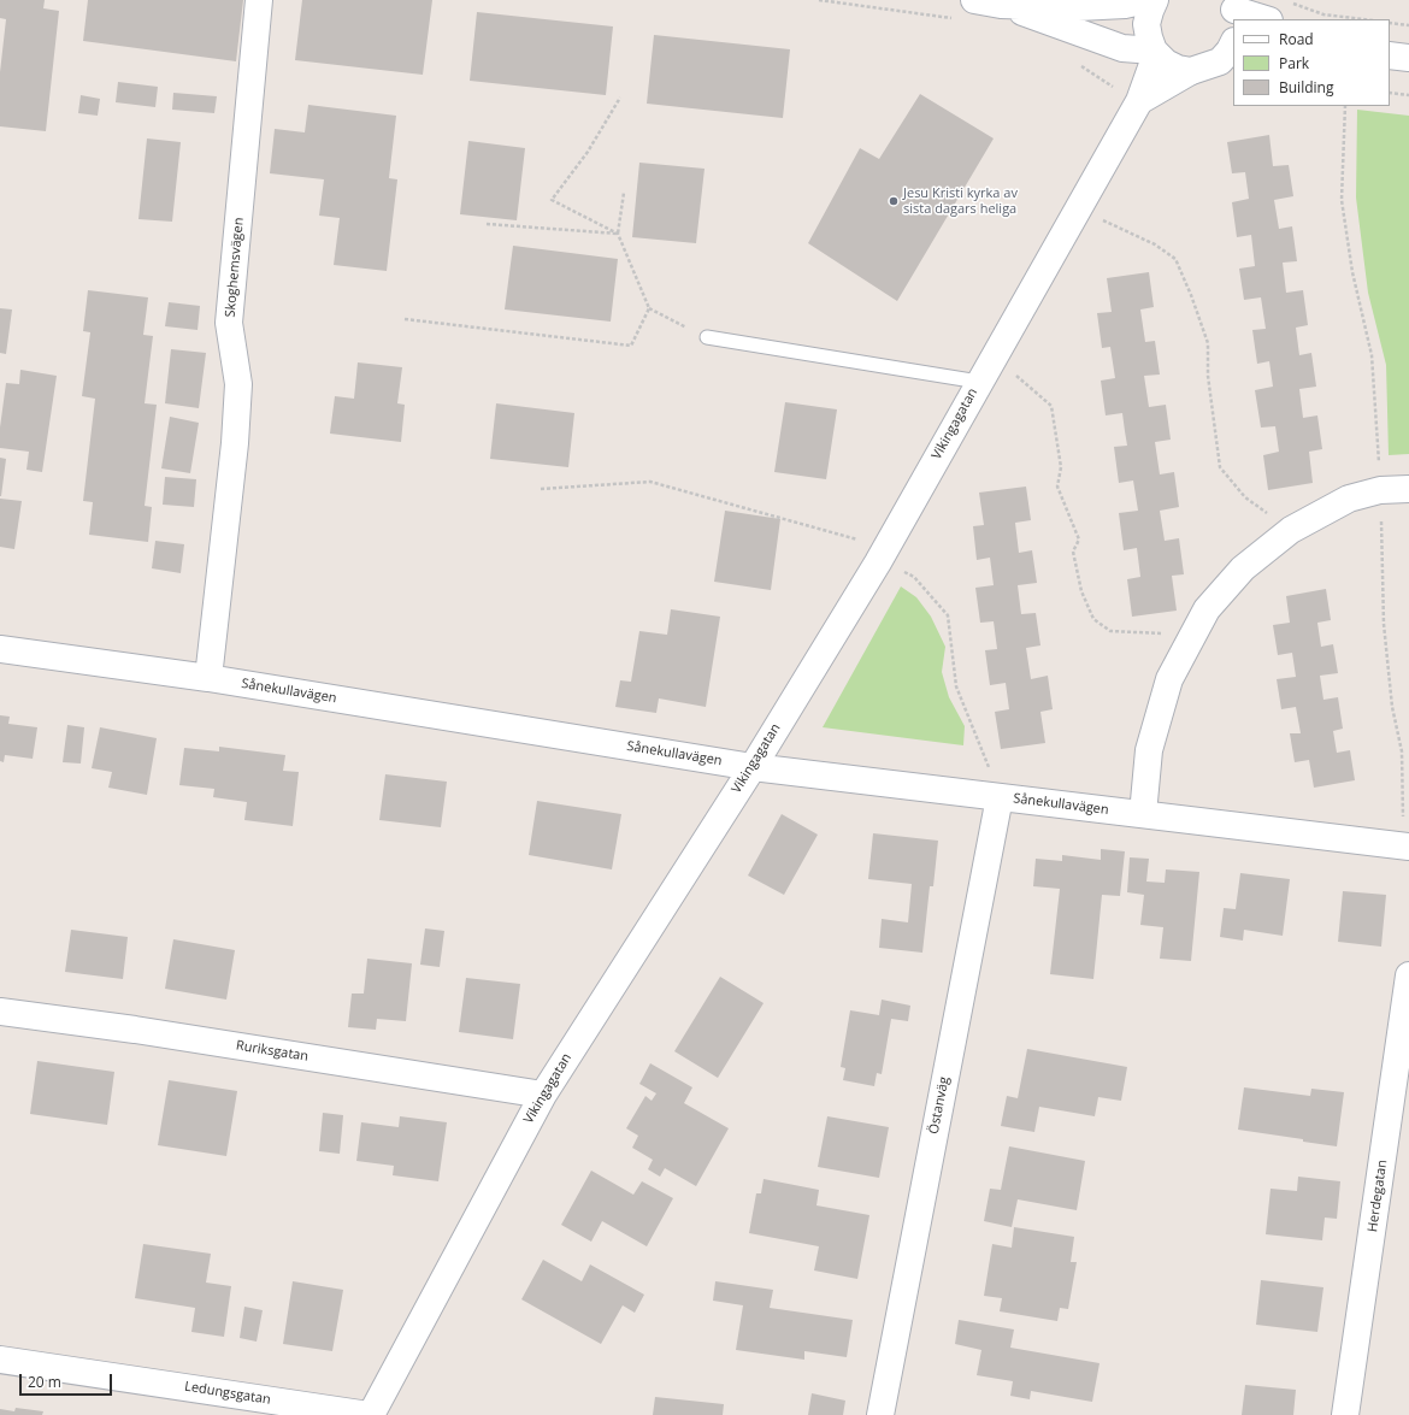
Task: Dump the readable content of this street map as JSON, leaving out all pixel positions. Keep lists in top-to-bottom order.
{
  "streets": {
    "street": [
      "Skoghemsvägen",
      "Vikingagatan",
      "Sånekullavägen",
      "Ruriksgatan",
      "Östanväg",
      "Herdegatan",
      "Ledungsgatan"
    ]
  },
  "crossings": [
    ["Skoghemsvägen", "Sånekullavägen"],
    ["Vikingagatan", "Sånekullavägen"],
    ["Vikingagatan", "Ruriksgatan"],
    ["Vikingagatan", "Ledungsgatan"],
    ["Sånekullavägen", "Östanväg"]
  ],
  "places": ["Jesu Kristi kyrka av sista dagars heliga"],
  "legend": ["Road", "Park", "Building"],
  "scale_bar": "20 m"
}
